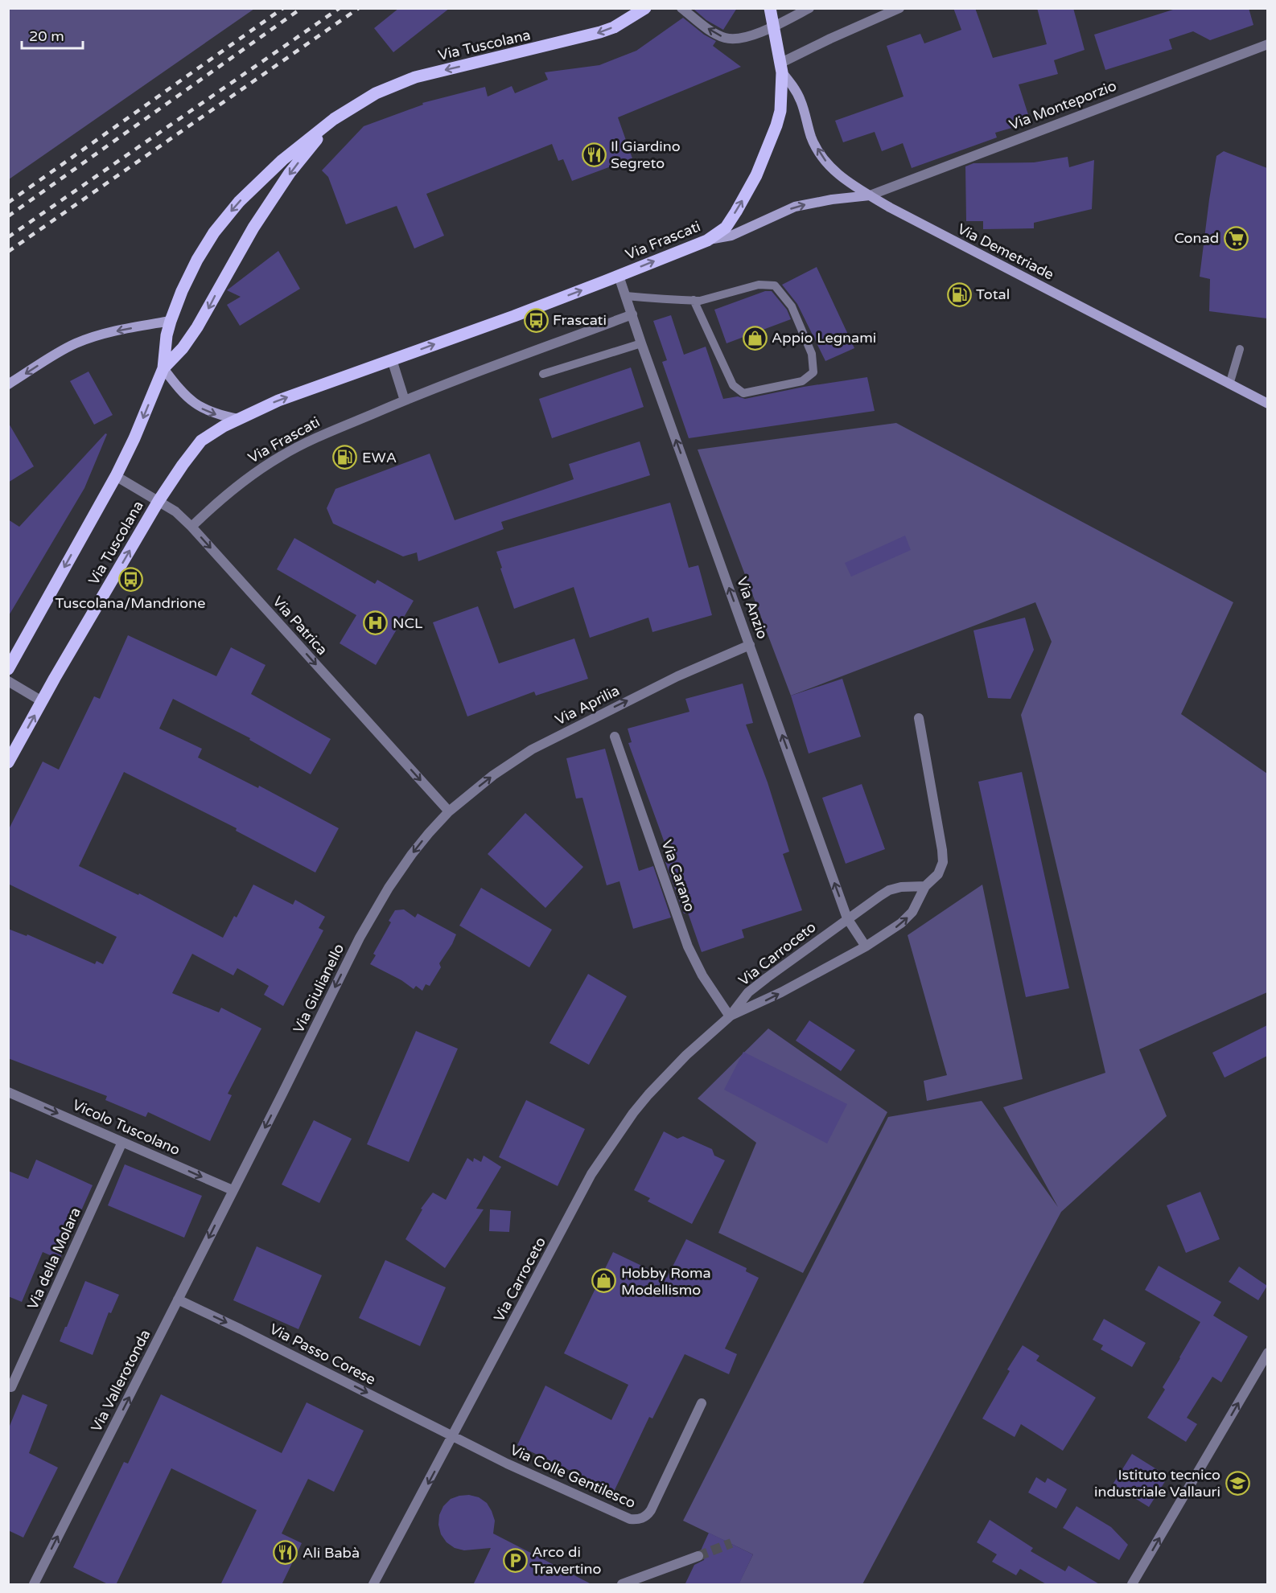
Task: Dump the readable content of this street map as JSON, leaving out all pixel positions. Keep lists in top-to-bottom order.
{
  "streets": {
    "main road": ["Via Tuscolana", "Via Frascati"],
    "street": [
      "Via Monteporzio",
      "Via Demetriade",
      "Via Anzio",
      "Via Patrica",
      "Via Aprilia",
      "Via Carano",
      "Via Carroceto",
      "Via Giulianello",
      "Vicolo Tuscolano",
      "Via della Molara",
      "Via Passo Corese",
      "Via Vallerotonda",
      "Via Colle Gentilesco"
    ]
  },
  "crossings": [
    ["Via Tuscolana", "Via Frascati"],
    ["Via Tuscolana", "Via Patrica"],
    ["Via Monteporzio", "Via Demetriade"],
    ["Via Frascati", "Via Demetriade"],
    ["Via Frascati", "Via Anzio"],
    ["Via Frascati", "Via Patrica"],
    ["Via Anzio", "Via Aprilia"],
    ["Via Anzio", "Via Carroceto"],
    ["Via Patrica", "Via Aprilia"],
    ["Via Patrica", "Via Giulianello"],
    ["Via Aprilia", "Via Giulianello"],
    ["Via Carano", "Via Carroceto"],
    ["Via Carroceto", "Via Passo Corese"],
    ["Via Carroceto", "Via Colle Gentilesco"],
    ["Via Giulianello", "Vicolo Tuscolano"],
    ["Via Giulianello", "Via Vallerotonda"],
    ["Vicolo Tuscolano", "Via della Molara"],
    ["Vicolo Tuscolano", "Via Vallerotonda"],
    ["Via Passo Corese", "Via Vallerotonda"],
    ["Via Passo Corese", "Via Colle Gentilesco"]
  ],
  "one_way": [
    "Via Frascati",
    "Via Anzio",
    "Via Patrica",
    "Via Aprilia",
    "Via Giulianello",
    "Vicolo Tuscolano",
    "Via Passo Corese"
  ],
  "places": {
    "restaurant": ["Il Giardino Segreto", "Ali Babà"],
    "supermarket": ["Conad"],
    "fuel station": ["Total", "EWA"],
    "bus stop": ["Frascati", "Tuscolana/Mandrione"],
    "shop": ["Appio Legnami", "Hobby Roma Modellismo"],
    "hospital": ["NCL"],
    "school or university": ["Istituto tecnico industriale Vallauri"],
    "parking": ["Arco di Travertino"]
  },
  "scale_bar": "20 m"
}
